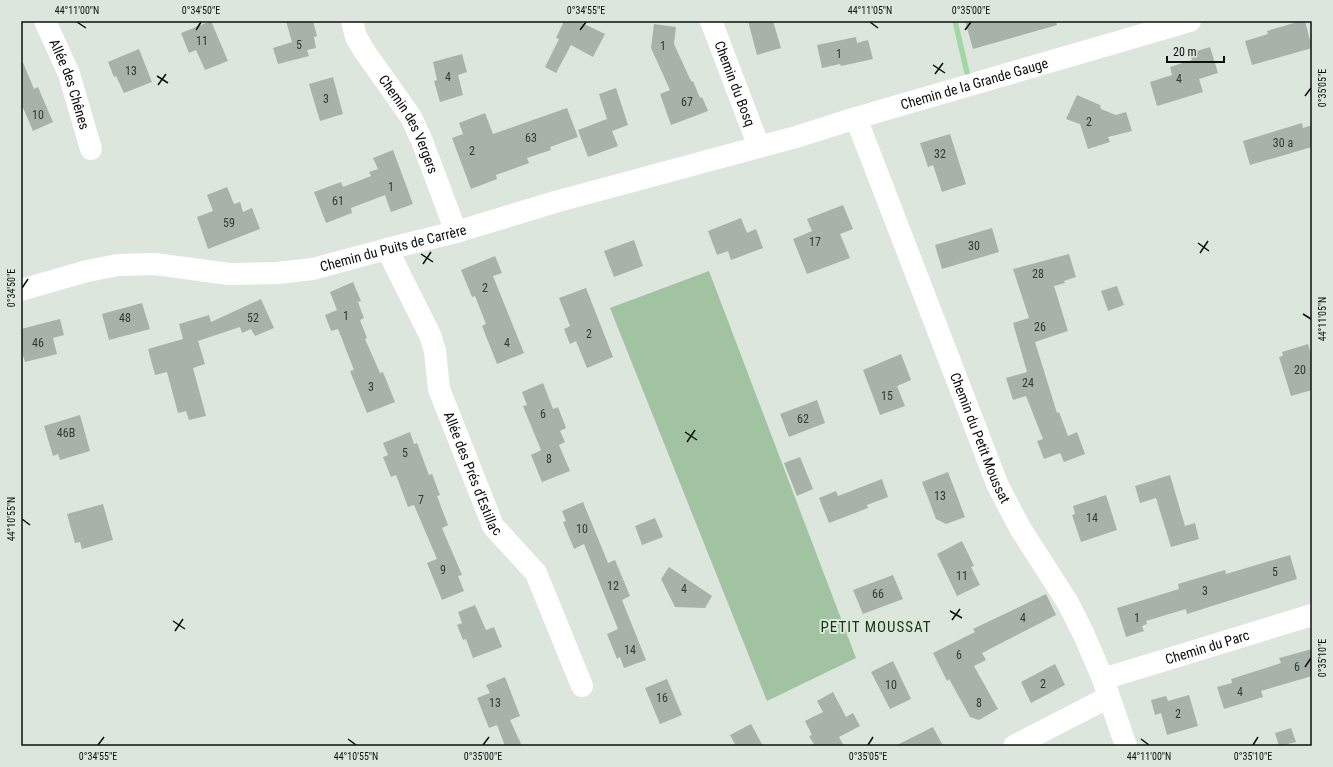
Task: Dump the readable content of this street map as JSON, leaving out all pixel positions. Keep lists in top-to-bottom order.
{
  "streets": {
    "street": [
      "Allée des Chênes",
      "Chemin du Bosq",
      "Chemin de la Grande Gauge",
      "Chemin des Vergers",
      "Chemin du Puits de Carrère",
      "Chemin du Petit Moussat",
      "Allée des Prés d'Estillac",
      "Chemin du Parc"
    ]
  },
  "crossings": [
    ["Chemin du Bosq", "Chemin de la Grande Gauge"],
    ["Chemin du Bosq", "Chemin du Puits de Carrère"],
    ["Chemin de la Grande Gauge", "Chemin du Puits de Carrère"],
    ["Chemin de la Grande Gauge", "Chemin du Petit Moussat"],
    ["Chemin des Vergers", "Chemin du Puits de Carrère"],
    ["Chemin du Puits de Carrère", "Allée des Prés d'Estillac"],
    ["Chemin du Petit Moussat", "Chemin du Parc"]
  ],
  "districts": ["PETIT MOUSSAT"],
  "house_numbers": [
    "11",
    "5",
    "1",
    "1",
    "13",
    "4",
    "4",
    "3",
    "67",
    "10",
    "2",
    "63",
    "30 a",
    "2",
    "32",
    "1",
    "61",
    "59",
    "17",
    "30",
    "28",
    "2",
    "1",
    "48",
    "52",
    "26",
    "2",
    "46",
    "4",
    "20",
    "24",
    "3",
    "15",
    "6",
    "62",
    "46B",
    "5",
    "8",
    "13",
    "7",
    "14",
    "10",
    "9",
    "5",
    "11",
    "12",
    "4",
    "3",
    "66",
    "4",
    "1",
    "14",
    "6",
    "6",
    "2",
    "10",
    "4",
    "16",
    "13",
    "8",
    "2"
  ],
  "scale_bar": "20 m",
  "coordinates": [
    "44°11'00\"N",
    "0°34'50\"E",
    "0°34'55\"E",
    "44°11'05\"N",
    "0°35'00\"E",
    "0°35'05\"E",
    "44°10'55\"N",
    "0°35'10\"E"
  ]
}
